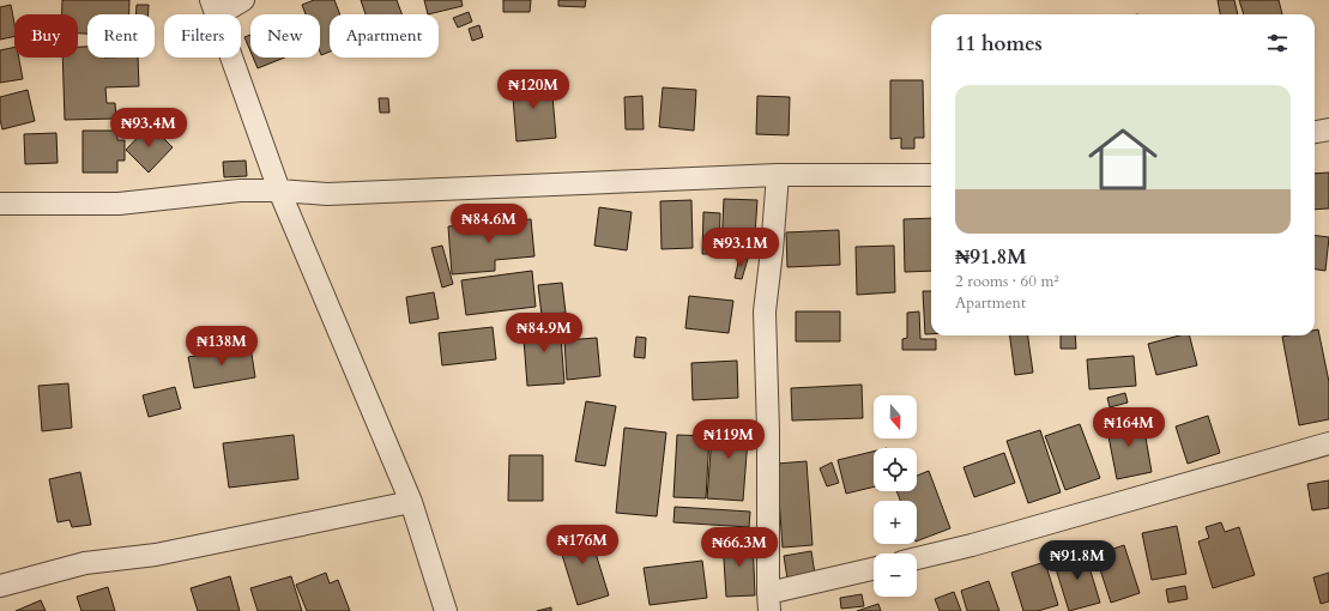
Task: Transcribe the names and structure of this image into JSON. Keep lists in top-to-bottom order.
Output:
{
  "north": "bottom",
  "page": {
    "chip": [
      "Buy",
      "Rent",
      "Filters",
      "New",
      "Apartment"
    ],
    "heading": "11 homes",
    "price": [
      "₦120M",
      "₦93.4M",
      "₦84.6M",
      "₦93.1M",
      "₦84.9M",
      "₦138M",
      "₦164M",
      "₦119M",
      "₦176M",
      "₦66.3M",
      "₦91.8M"
    ],
    "list": [
      {
        "name": "₦91.8M",
        "note": "2 rooms · 60 m² · Apartment"
      }
    ],
    "map_buttons": ["+", "−"]
  }
}
